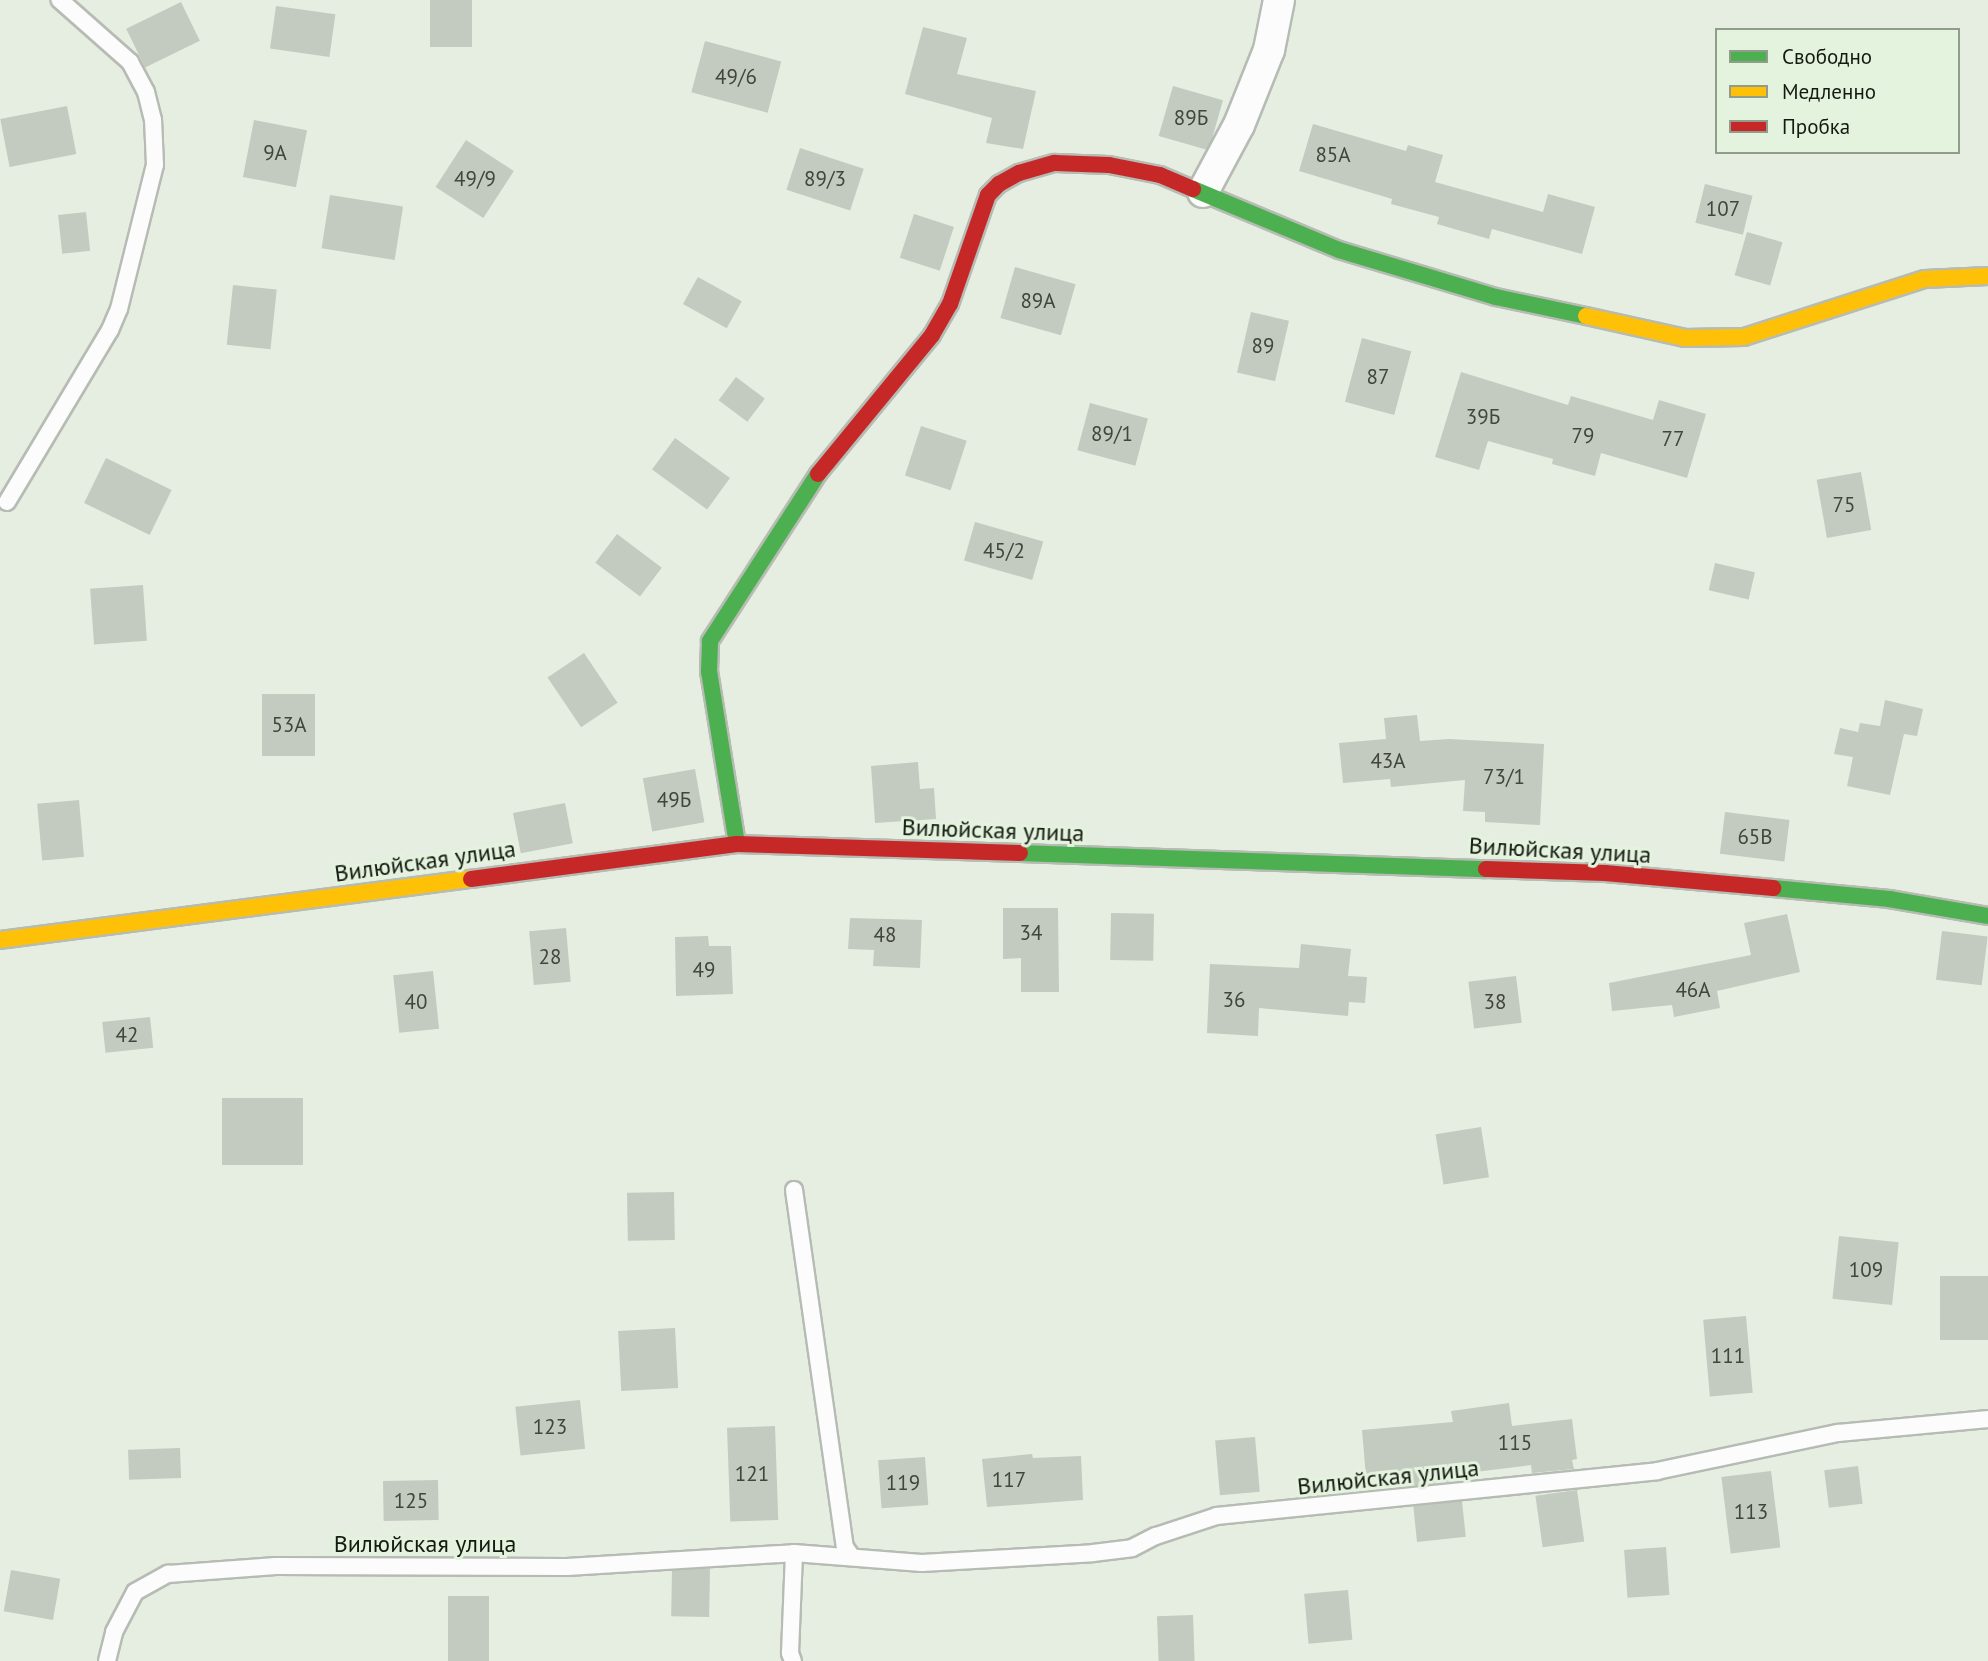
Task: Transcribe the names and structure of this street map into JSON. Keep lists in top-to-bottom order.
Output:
{
  "streets": {
    "street": ["Вилюйская улица"]
  },
  "house_numbers": [
    "49/6",
    "89Б",
    "9А",
    "85А",
    "49/9",
    "89/3",
    "107",
    "89А",
    "89",
    "87",
    "39Б",
    "89/1",
    "79",
    "77",
    "75",
    "45/2",
    "53А",
    "43А",
    "73/1",
    "49Б",
    "65В",
    "34",
    "48",
    "28",
    "49",
    "46А",
    "36",
    "40",
    "38",
    "42",
    "109",
    "111",
    "123",
    "115",
    "121",
    "117",
    "119",
    "125",
    "113"
  ],
  "legend": ["Свободно", "Медленно", "Пробка"]
}
